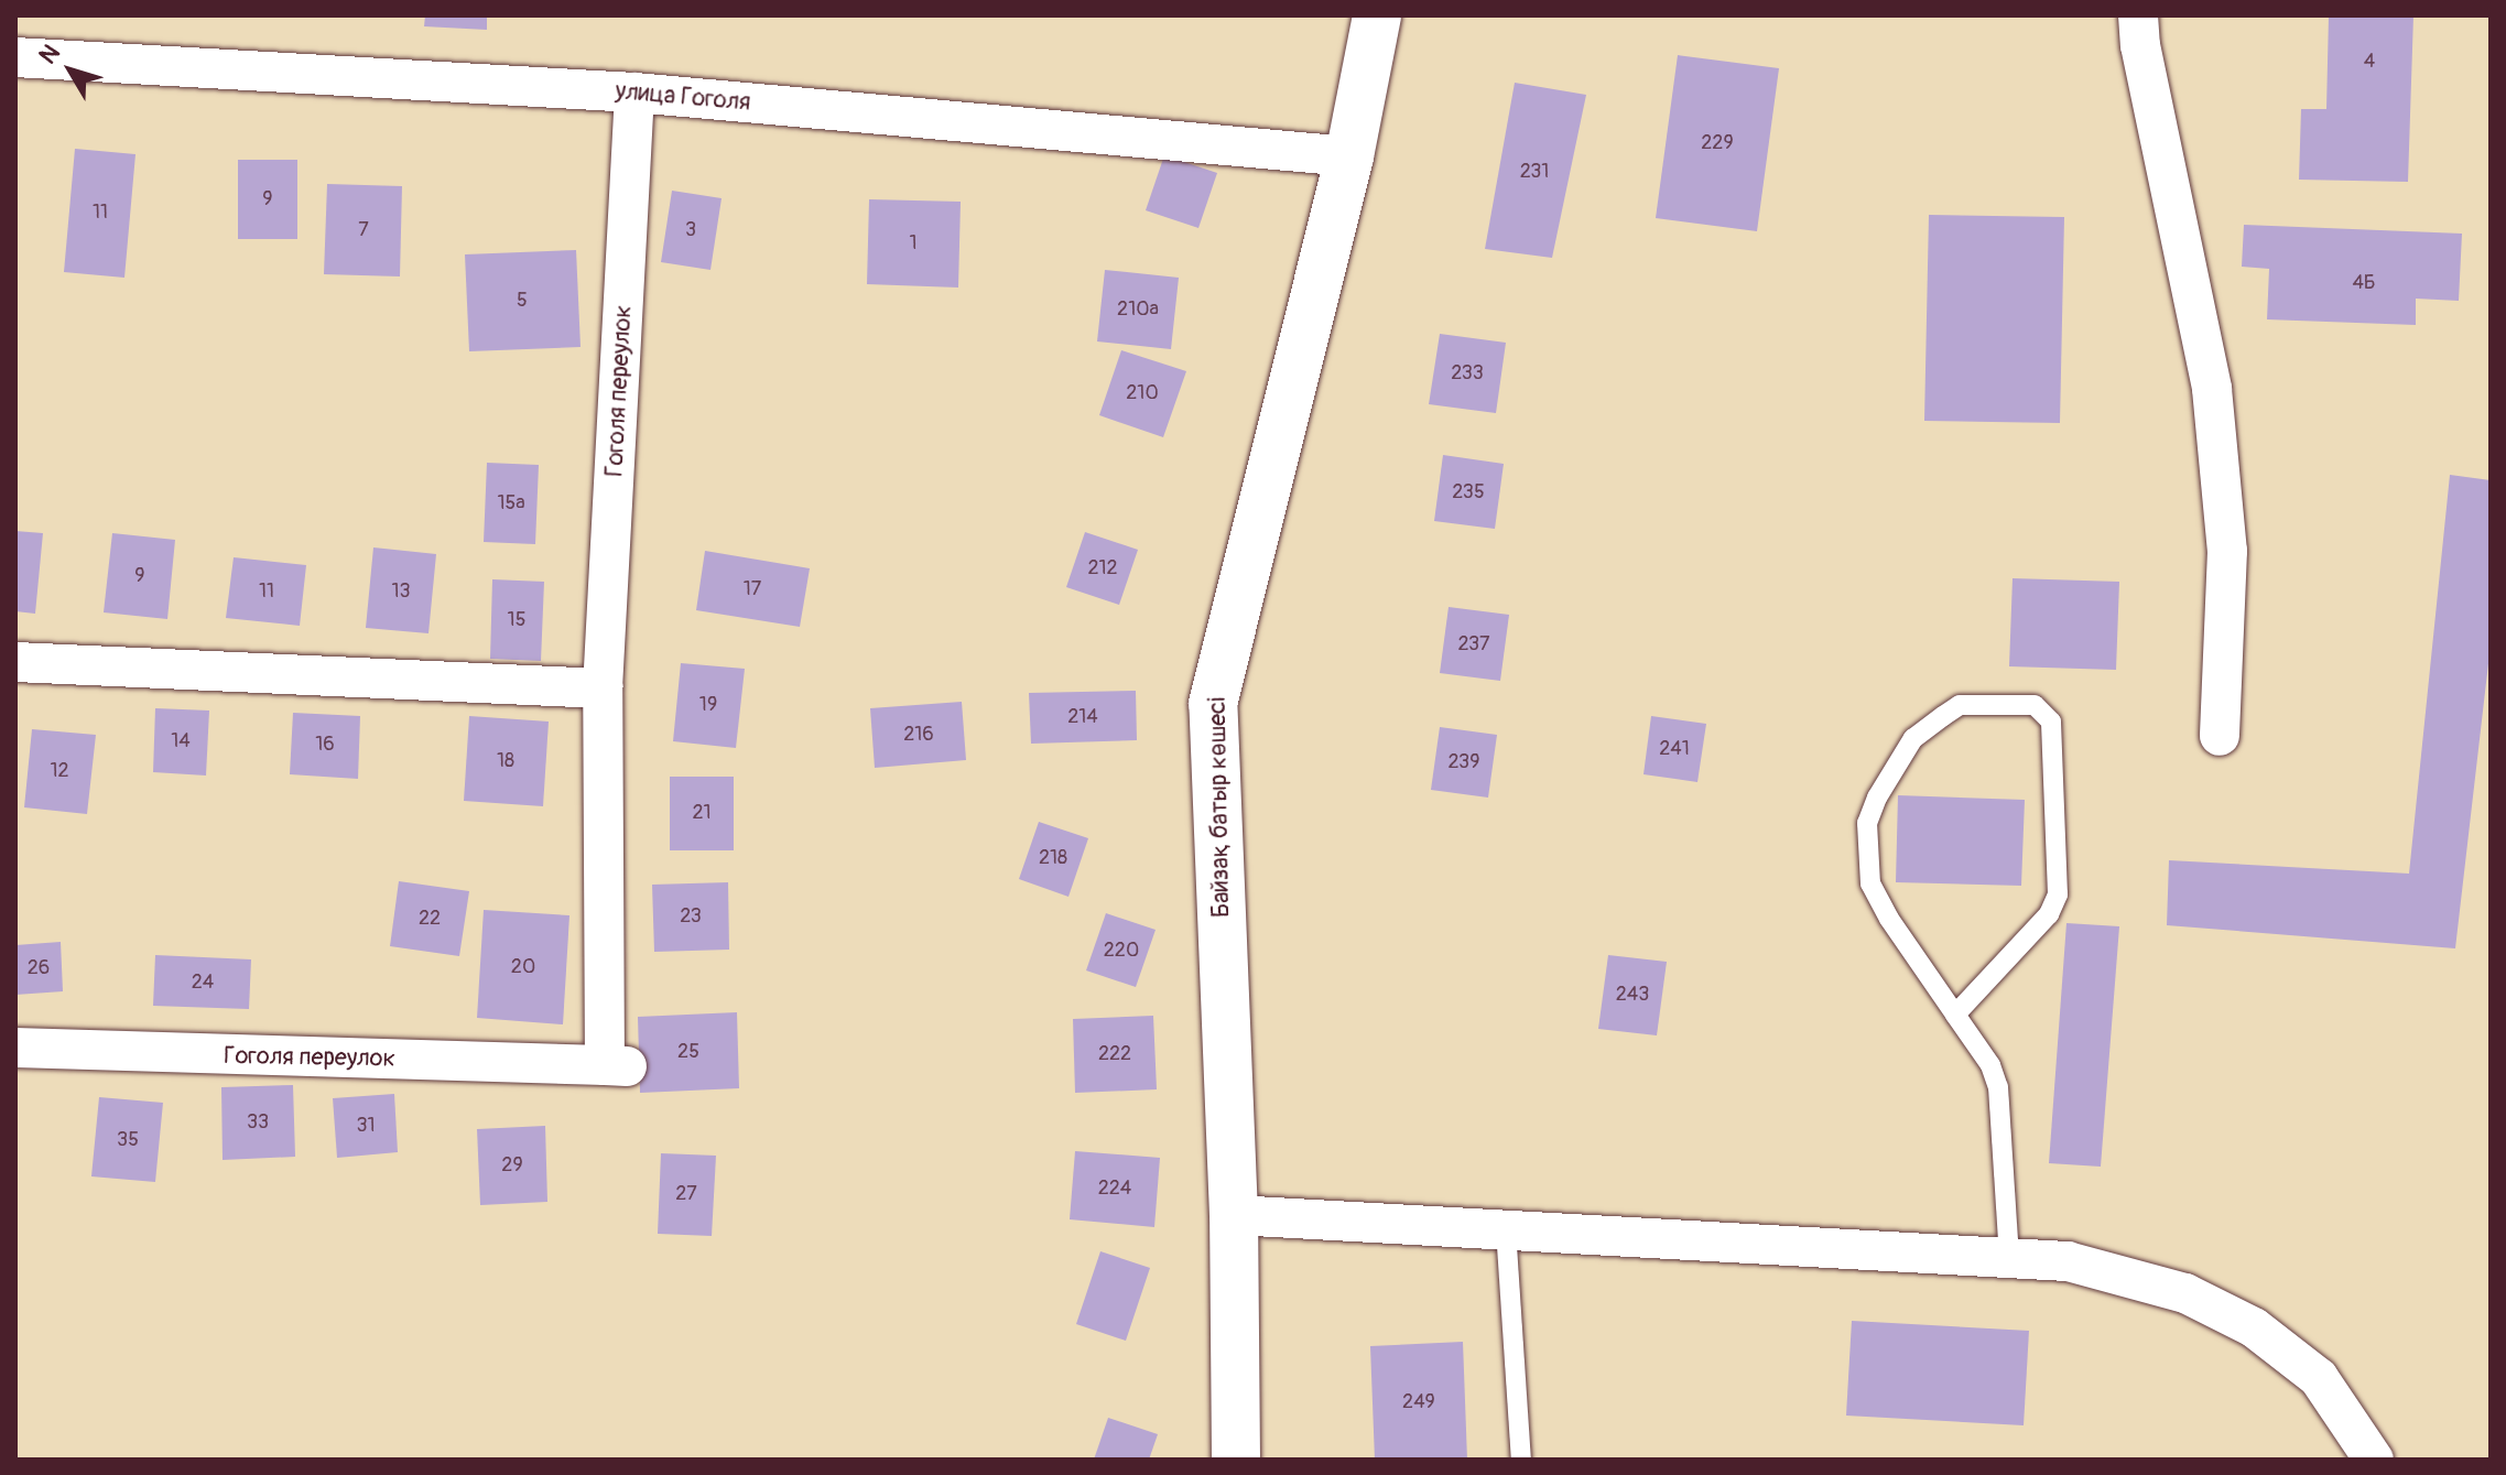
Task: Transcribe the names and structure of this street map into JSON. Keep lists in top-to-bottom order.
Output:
{
  "streets": {
    "main road": ["Байзақ батыр көшесі"],
    "street": ["улица Гоголя", "Гоголя переулок"]
  },
  "crossings": [
    ["улица Гоголя", "Гоголя переулок"],
    ["улица Гоголя", "Байзақ батыр көшесі"]
  ],
  "house_numbers": [
    "4",
    "229",
    "231",
    "9",
    "11",
    "7",
    "3",
    "1",
    "4Б",
    "5",
    "210а",
    "233",
    "210",
    "235",
    "15а",
    "212",
    "9",
    "17",
    "11",
    "13",
    "15",
    "237",
    "19",
    "214",
    "216",
    "14",
    "16",
    "241",
    "18",
    "239",
    "12",
    "21",
    "218",
    "23",
    "22",
    "220",
    "20",
    "26",
    "24",
    "243",
    "25",
    "222",
    "33",
    "31",
    "35",
    "29",
    "224",
    "27",
    "249"
  ],
  "north": "top left"
}
